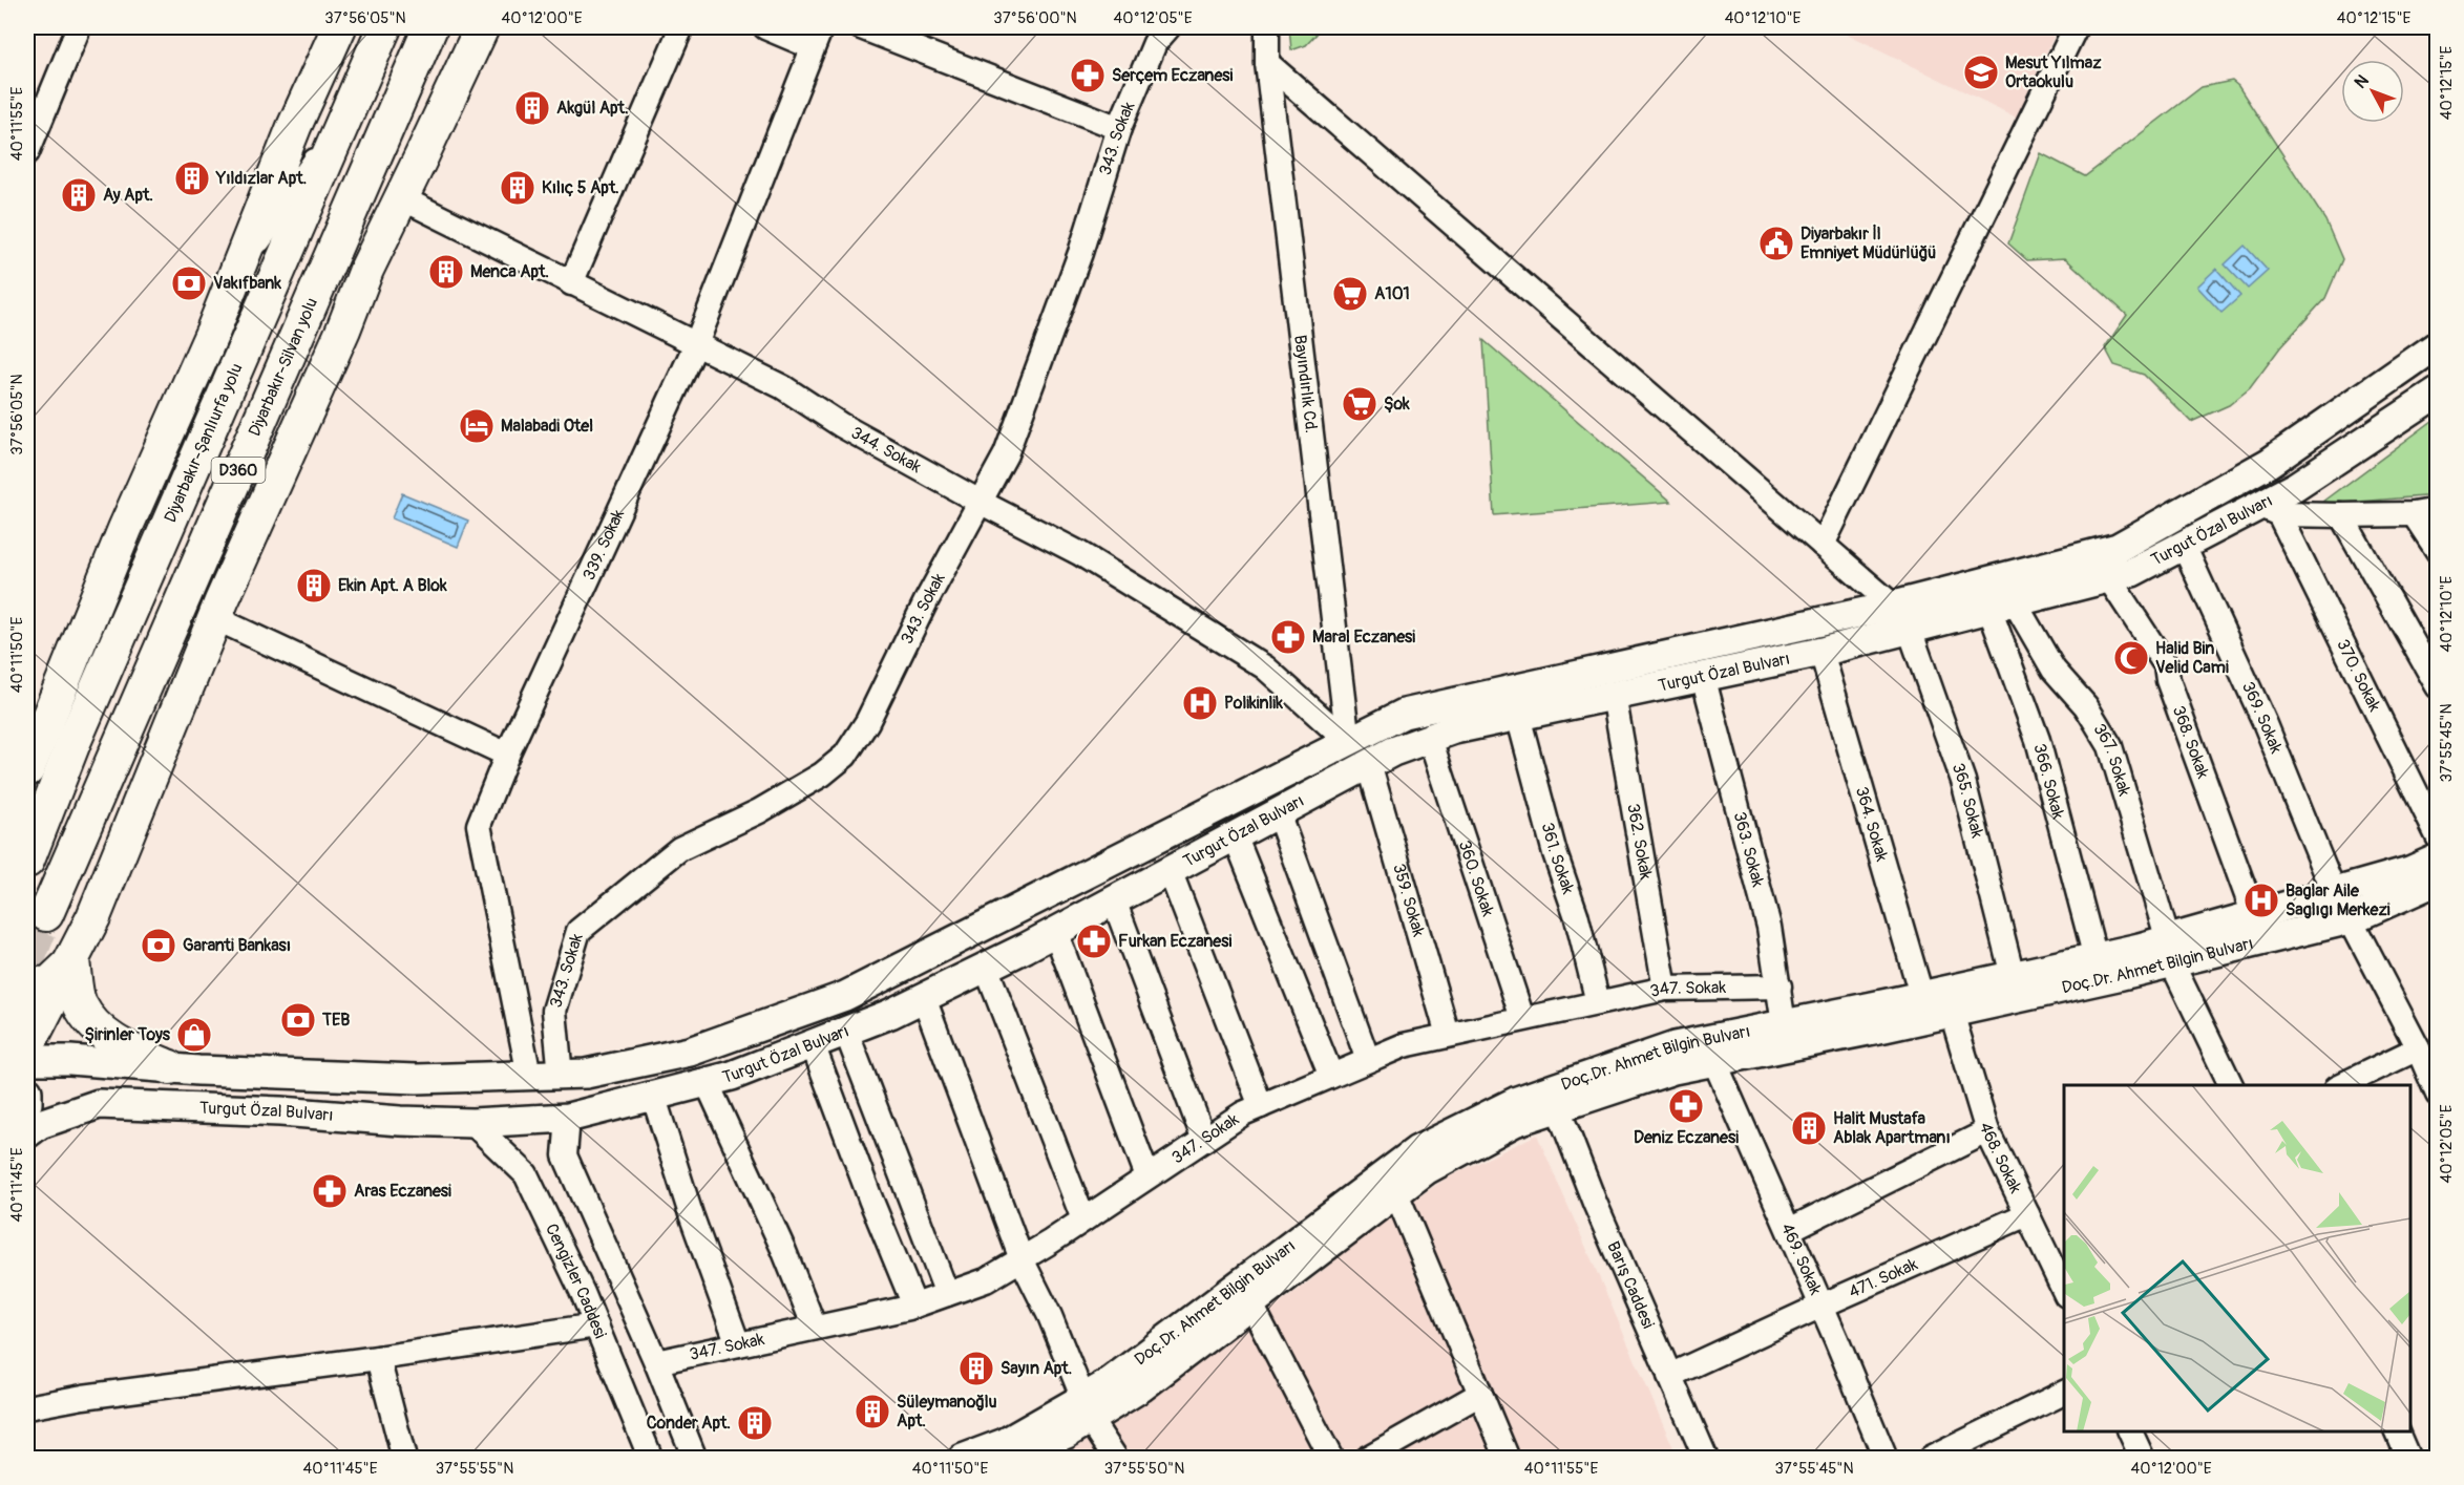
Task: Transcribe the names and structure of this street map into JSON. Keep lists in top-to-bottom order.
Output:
{
  "streets": {
    "highway": ["Diyarbakır-Silvan yolu", "Diyarbakır-Şanlıurfa yolu", "D360"],
    "main road": ["Turgut Özal Bulvarı", "Doç.Dr. Ahmet Bilgin Bulvarı"],
    "street": [
      "343. Sokak",
      "Bayındırlık Cd.",
      "344. Sokak",
      "339. Sokak",
      "370. Sokak",
      "369. Sokak",
      "368. Sokak",
      "367. Sokak",
      "366. Sokak",
      "365. Sokak",
      "364. Sokak",
      "362. Sokak",
      "363. Sokak",
      "361. Sokak",
      "360. Sokak",
      "359. Sokak",
      "347. Sokak",
      "468. Sokak",
      "469. Sokak",
      "471. Sokak",
      "Cengizler Caddesi",
      "Barış Caddesi"
    ]
  },
  "crossings": [
    ["343. Sokak", "344. Sokak"],
    ["343. Sokak", "Turgut Özal Bulvarı"],
    ["Bayındırlık Cd.", "344. Sokak"],
    ["Bayındırlık Cd.", "Turgut Özal Bulvarı"],
    ["344. Sokak", "Turgut Özal Bulvarı"],
    ["344. Sokak", "339. Sokak"],
    ["Turgut Özal Bulvarı", "339. Sokak"],
    ["Turgut Özal Bulvarı", "370. Sokak"],
    ["Turgut Özal Bulvarı", "369. Sokak"],
    ["Turgut Özal Bulvarı", "368. Sokak"],
    ["Turgut Özal Bulvarı", "367. Sokak"],
    ["Turgut Özal Bulvarı", "366. Sokak"],
    ["Turgut Özal Bulvarı", "365. Sokak"],
    ["Turgut Özal Bulvarı", "364. Sokak"],
    ["Turgut Özal Bulvarı", "362. Sokak"],
    ["Turgut Özal Bulvarı", "363. Sokak"],
    ["Turgut Özal Bulvarı", "361. Sokak"],
    ["Turgut Özal Bulvarı", "360. Sokak"],
    ["Turgut Özal Bulvarı", "359. Sokak"],
    ["Turgut Özal Bulvarı", "Cengizler Caddesi"],
    ["369. Sokak", "Doç.Dr. Ahmet Bilgin Bulvarı"],
    ["368. Sokak", "Doç.Dr. Ahmet Bilgin Bulvarı"],
    ["367. Sokak", "366. Sokak"],
    ["367. Sokak", "Doç.Dr. Ahmet Bilgin Bulvarı"],
    ["366. Sokak", "Doç.Dr. Ahmet Bilgin Bulvarı"],
    ["365. Sokak", "Doç.Dr. Ahmet Bilgin Bulvarı"],
    ["364. Sokak", "Doç.Dr. Ahmet Bilgin Bulvarı"],
    ["362. Sokak", "347. Sokak"],
    ["363. Sokak", "Doç.Dr. Ahmet Bilgin Bulvarı"],
    ["363. Sokak", "347. Sokak"],
    ["361. Sokak", "347. Sokak"],
    ["360. Sokak", "347. Sokak"],
    ["359. Sokak", "347. Sokak"],
    ["Doç.Dr. Ahmet Bilgin Bulvarı", "468. Sokak"],
    ["Doç.Dr. Ahmet Bilgin Bulvarı", "469. Sokak"],
    ["Doç.Dr. Ahmet Bilgin Bulvarı", "Barış Caddesi"],
    ["468. Sokak", "471. Sokak"],
    ["469. Sokak", "471. Sokak"],
    ["471. Sokak", "Barış Caddesi"]
  ],
  "places": {
    "school or university": ["Mesut Yılmaz Ortaokulu"],
    "pharmacy": [
      "Serçem Eczanesi",
      "Maral Eczanesi",
      "Furkan Eczanesi",
      "Deniz Eczanesi",
      "Aras Eczanesi"
    ],
    "building": [
      "Akgül Apt.",
      "Yıldızlar Apt.",
      "Kılıç 5 Apt.",
      "Ay Apt.",
      "Menca Apt.",
      "Ekin Apt. A Blok",
      "Halit Mustafa Ablak Apartmanı",
      "Sayın Apt.",
      "Süleymanoğlu Apt.",
      "Conder Apt."
    ],
    "public building": ["Diyarbakır İl Emniyet Müdürlüğü"],
    "bank": ["Vakıfbank", "Garanti Bankası", "TEB"],
    "supermarket": ["A101", "Şok"],
    "hotel": ["Malabadi Otel"],
    "mosque": ["Halid Bin Velid Cami"],
    "hospital": ["Polikinlik", "Baglar Aile Saglıgı Merkezi"],
    "shop": ["Şirinler Toys"]
  },
  "north": "top left",
  "coordinates": [
    "37°56'05\"N",
    "40°12'00\"E",
    "37°56'00\"N",
    "40°12'05\"E",
    "40°12'10\"E",
    "40°12'15\"E",
    "40°11'55\"E",
    "40°11'50\"E",
    "37°55'45\"N",
    "40°11'45\"E",
    "37°55'55\"N",
    "37°55'50\"N"
  ]
}
